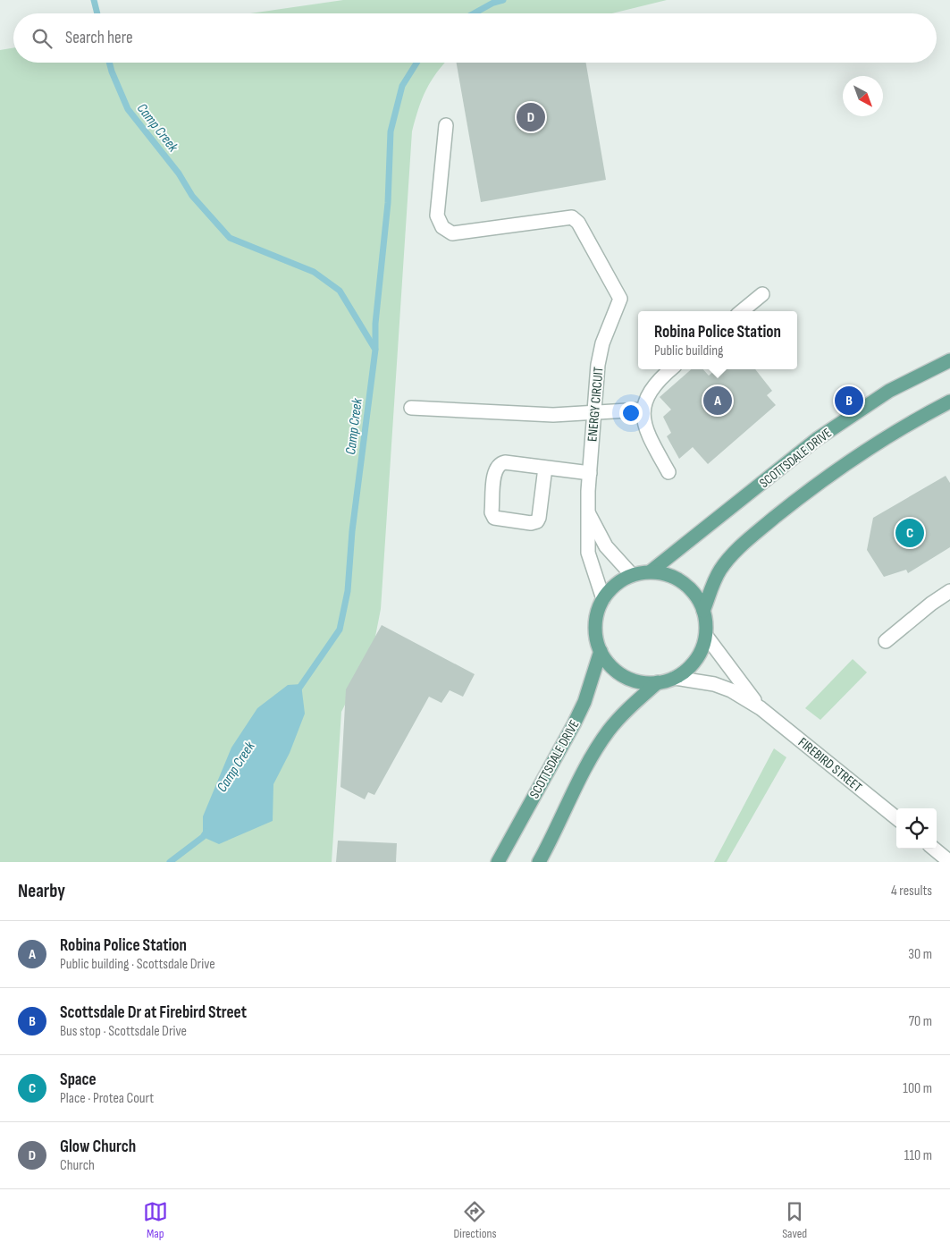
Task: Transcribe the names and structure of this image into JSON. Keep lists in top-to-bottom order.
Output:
{
  "streets": {
    "main road": ["SCOTTSDALE DRIVE"],
    "street": ["ENERGY CIRCUIT", "FIREBIRD STREET"]
  },
  "crossings": [
    ["ENERGY CIRCUIT", "SCOTTSDALE DRIVE"],
    ["ENERGY CIRCUIT", "FIREBIRD STREET"],
    ["SCOTTSDALE DRIVE", "FIREBIRD STREET"]
  ],
  "water": ["Camp Creek"],
  "north": "bottom right",
  "page": {
    "search": "Search here",
    "pins": [
      "D",
      "A",
      "B",
      "C"
    ],
    "popup": ["Robina Police Station", "Public building"],
    "heading": ["Nearby", "4 results"],
    "list": [
      {
        "mark": "A",
        "name": "Robina Police Station",
        "note": "Public building · Scottsdale Drive",
        "value": "30 m"
      },
      {
        "mark": "B",
        "name": "Scottsdale Dr at Firebird Street",
        "note": "Bus stop · Scottsdale Drive",
        "value": "70 m"
      },
      {
        "mark": "C",
        "name": "Space",
        "note": "Place · Protea Court",
        "value": "100 m"
      },
      {
        "mark": "D",
        "name": "Glow Church",
        "note": "Church",
        "value": "110 m"
      }
    ],
    "nav": ["Map", "Directions", "Saved"]
  }
}
